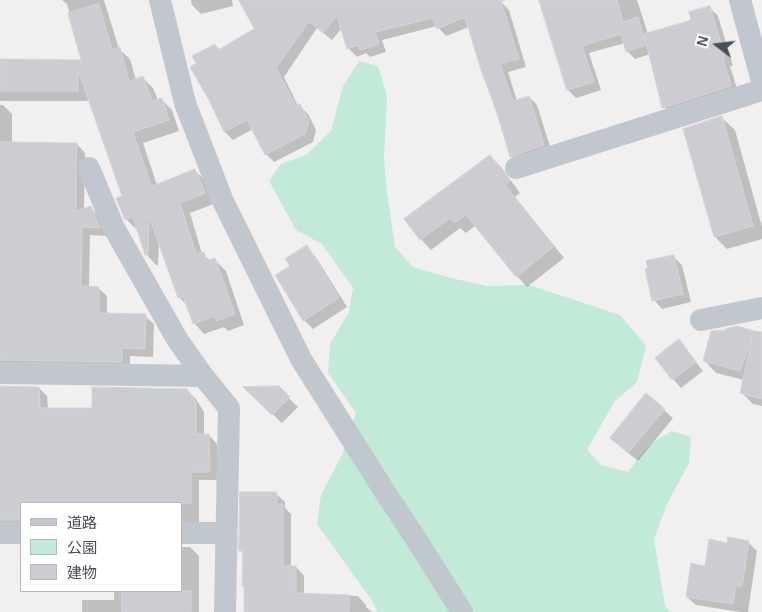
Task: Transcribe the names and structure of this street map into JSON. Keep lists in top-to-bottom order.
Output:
{
  "legend": ["道路", "公園", "建物"],
  "north": "left"
}
